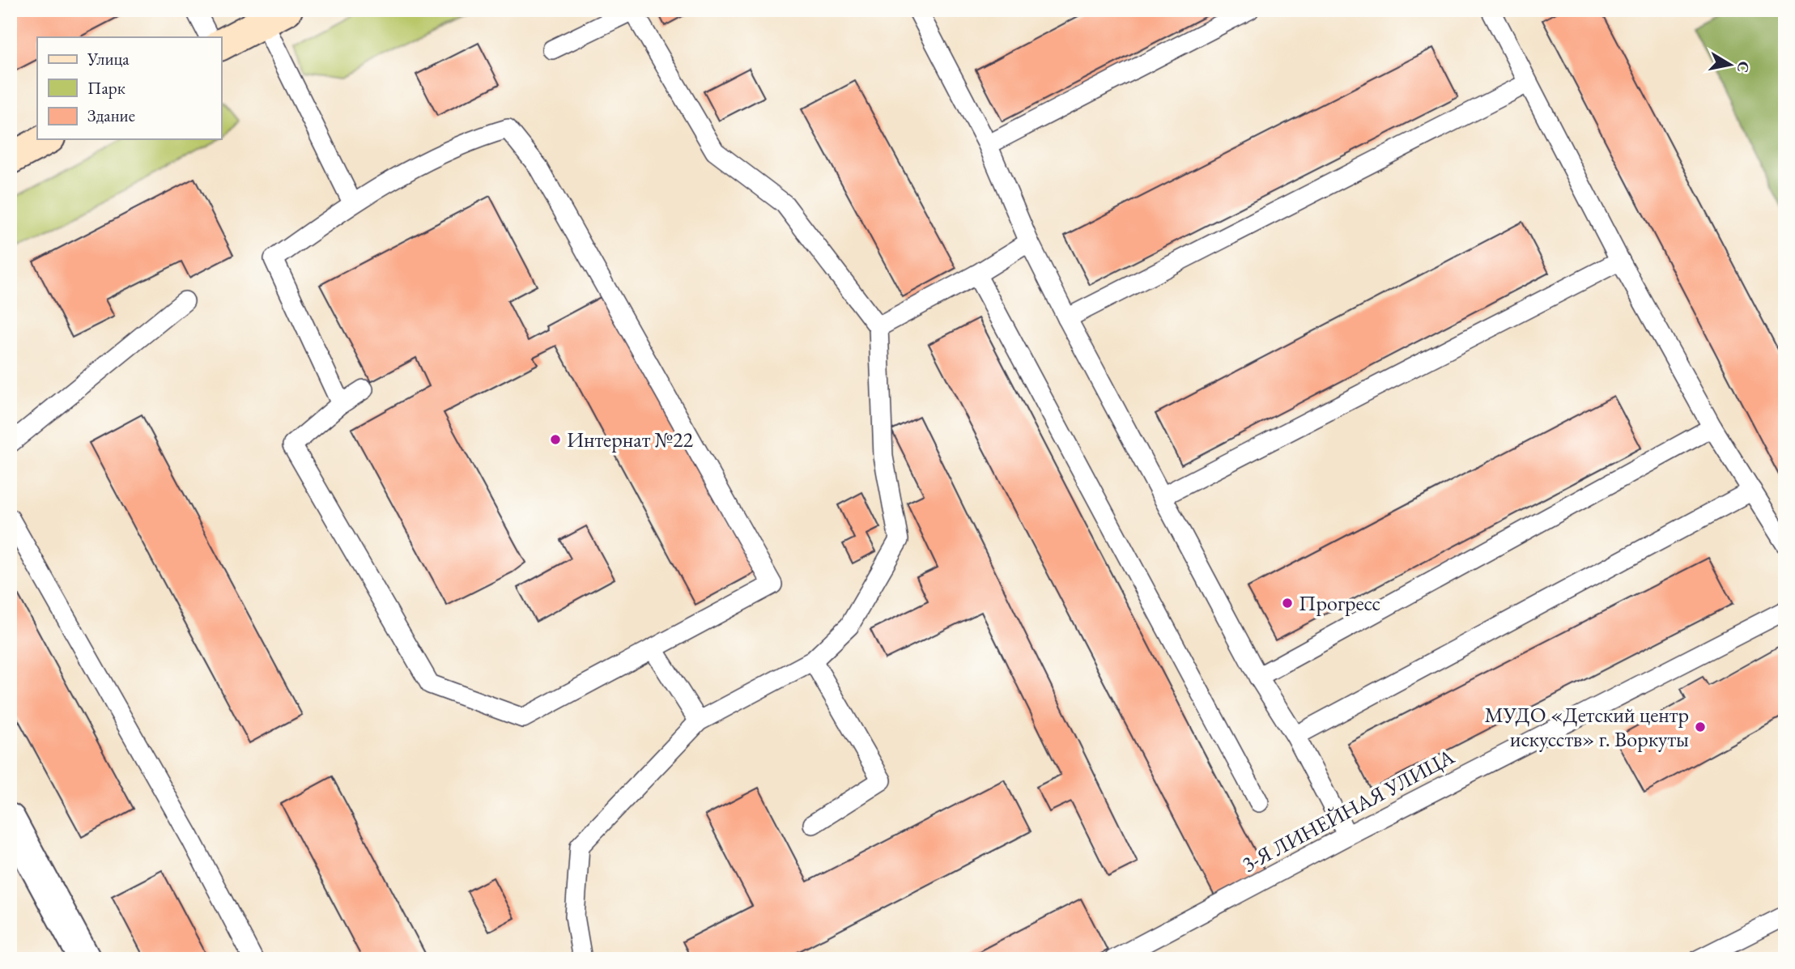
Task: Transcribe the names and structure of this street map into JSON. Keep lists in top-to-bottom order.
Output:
{
  "streets": {
    "lane": ["3-Я ЛИНЕЙНАЯ УЛИЦА"]
  },
  "places": ["Интернат №22", "Прогресс", "МУДО «Детский центр искусств» г. Воркуты"],
  "legend": ["Улица", "Парк", "Здание"],
  "north": "right"
}
